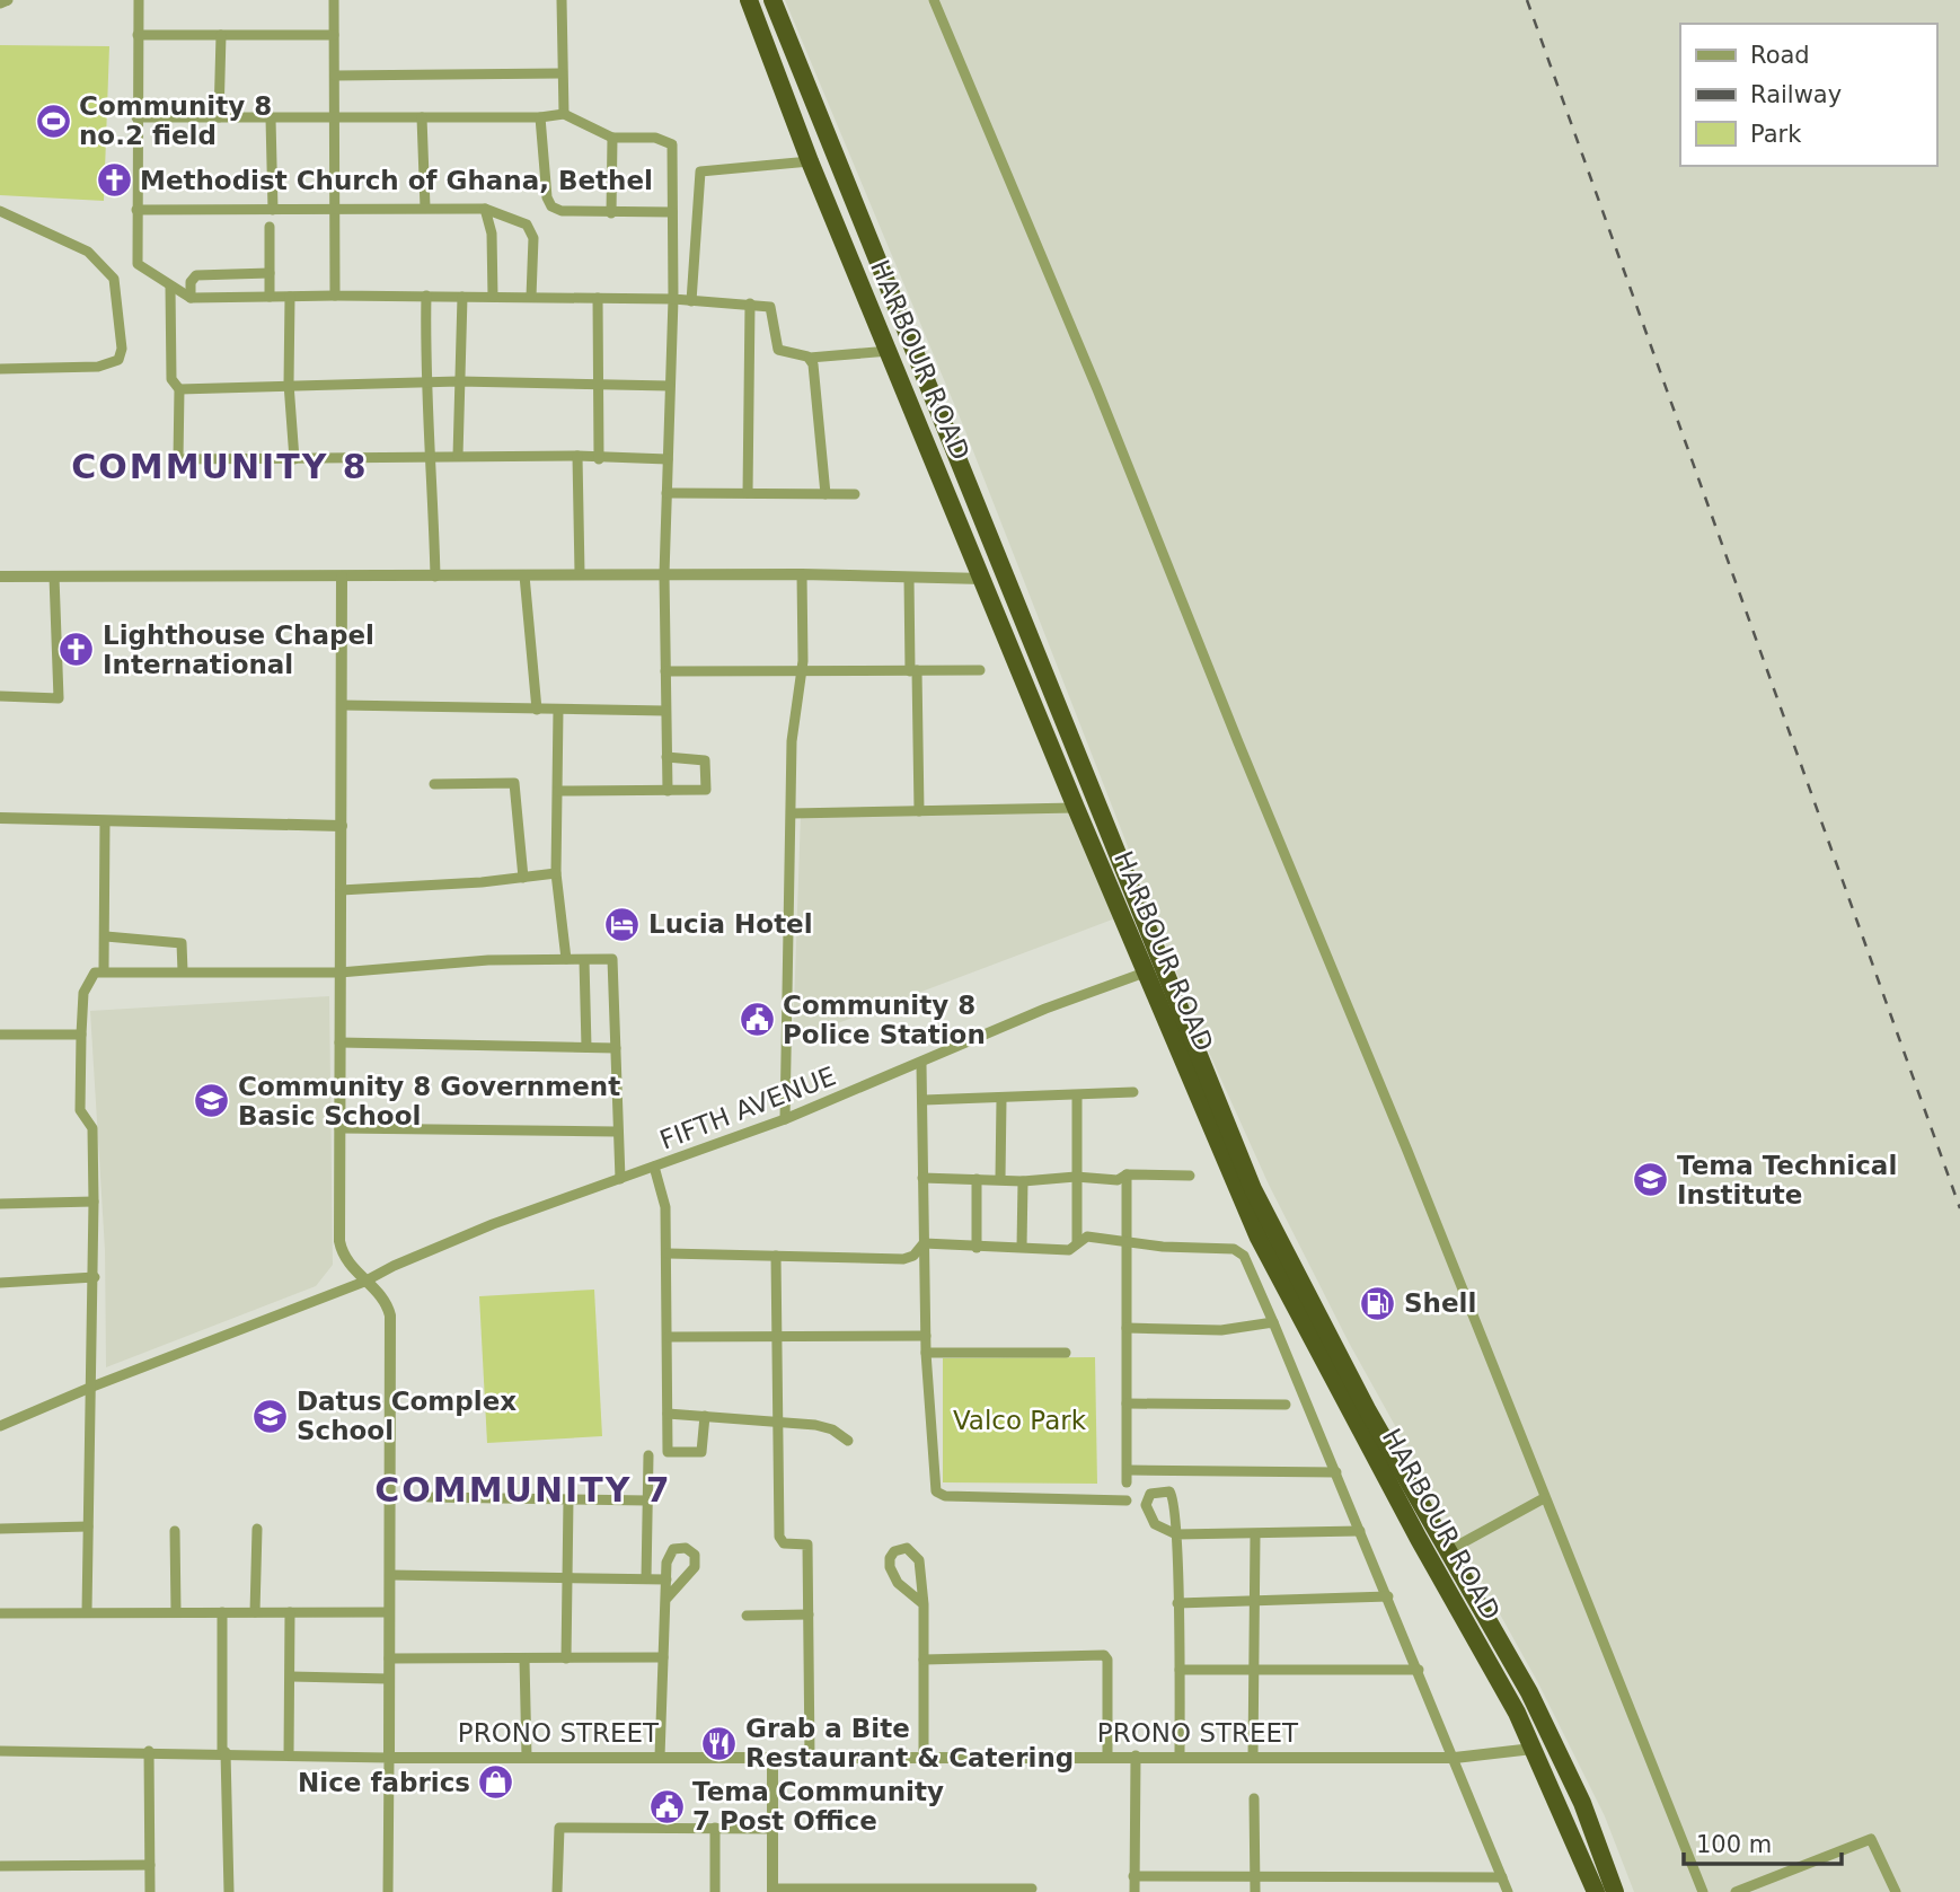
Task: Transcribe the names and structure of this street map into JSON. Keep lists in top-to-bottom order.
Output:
{
  "streets": {
    "highway": ["HARBOUR ROAD"],
    "street": ["FIFTH AVENUE", "PRONO STREET"]
  },
  "crossings": [
    ["HARBOUR ROAD", "FIFTH AVENUE"],
    ["HARBOUR ROAD", "PRONO STREET"]
  ],
  "districts": ["COMMUNITY 8", "COMMUNITY 7"],
  "parks": ["Valco Park"],
  "places": {
    "sports": ["Community 8 no.2 field"],
    "church": ["Methodist Church of Ghana, Bethel", "Lighthouse Chapel International"],
    "hotel": ["Lucia Hotel"],
    "public building": ["Community 8 Police Station", "Tema Community 7 Post Office"],
    "school or university": ["Community 8 Government Basic School", "Tema Technical Institute", "Datus Complex School"],
    "fuel station": ["Shell"],
    "restaurant": ["Grab a Bite Restaurant & Catering"],
    "shop": ["Nice fabrics"]
  },
  "legend": ["Road", "Railway", "Park"],
  "scale_bar": "100 m"
}
